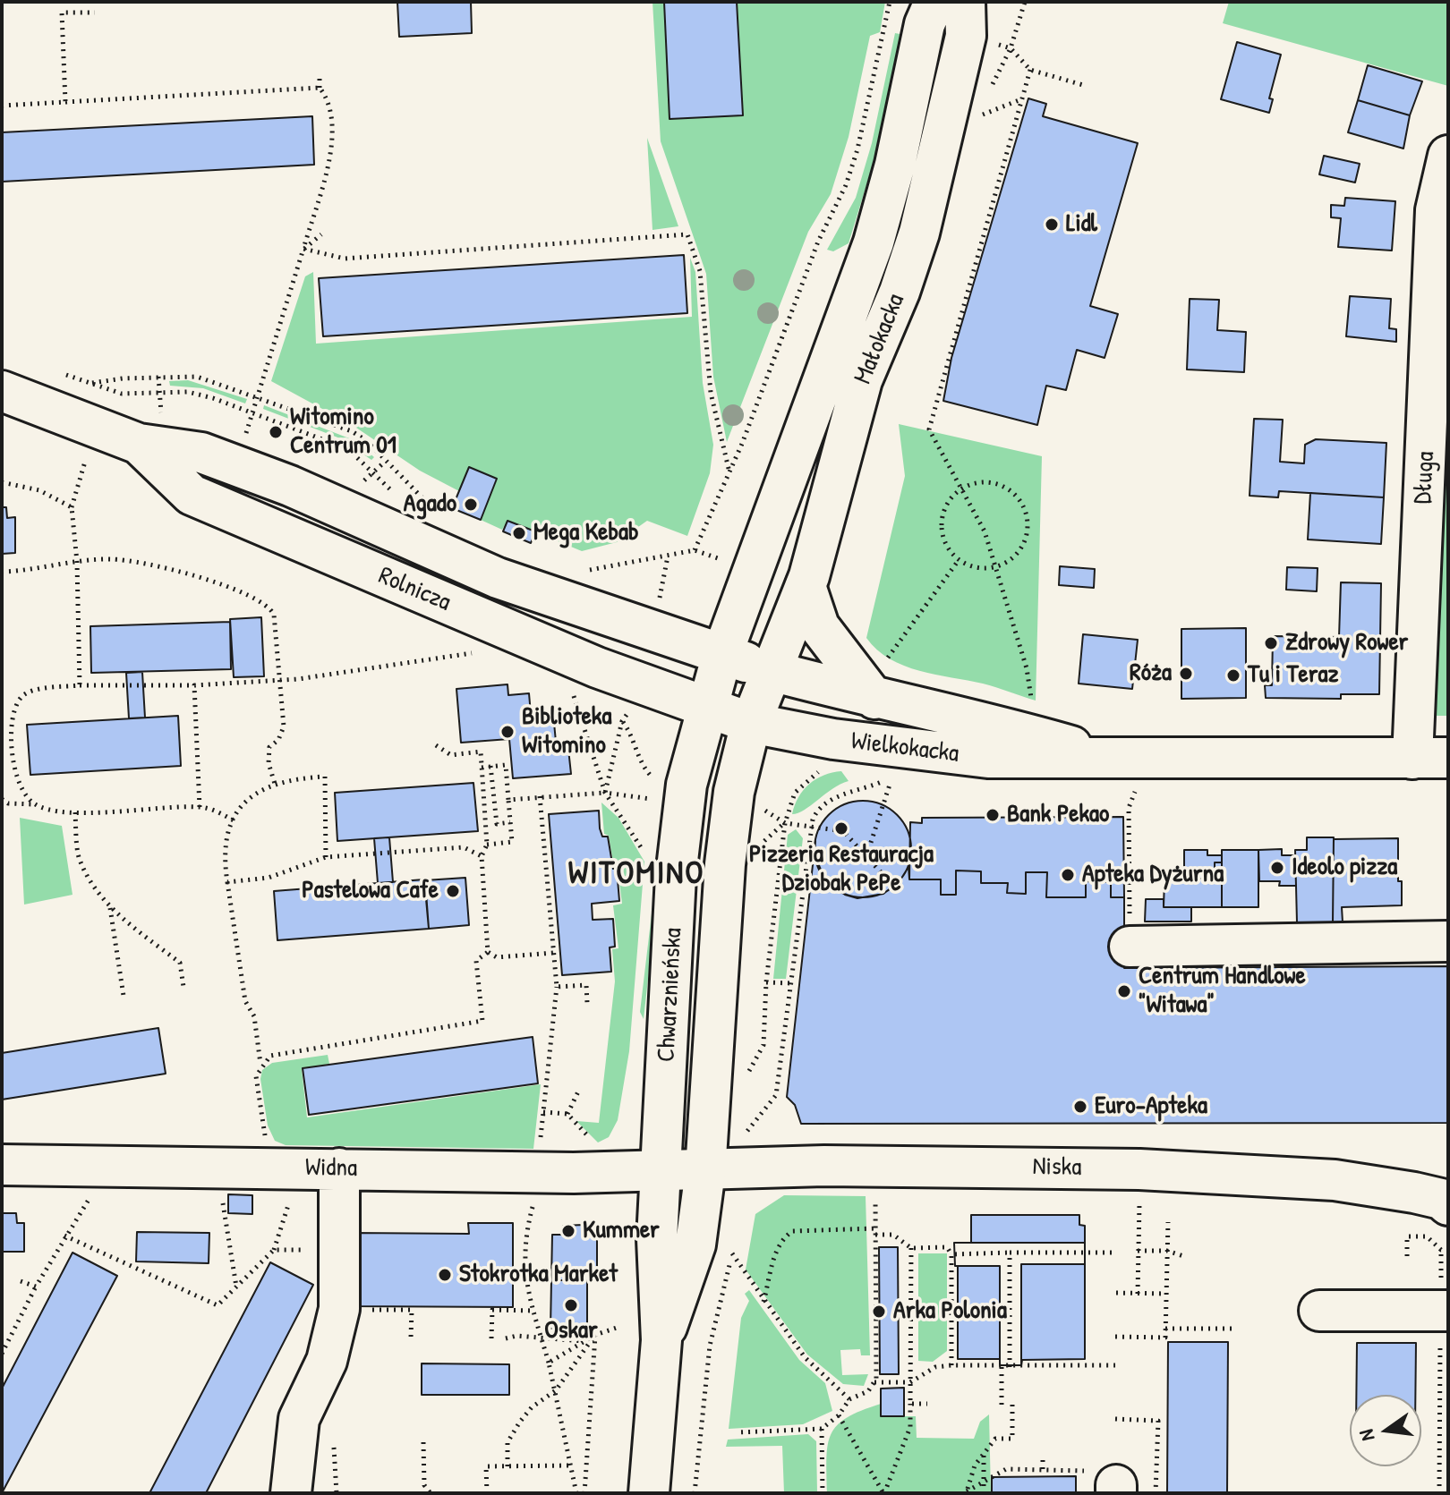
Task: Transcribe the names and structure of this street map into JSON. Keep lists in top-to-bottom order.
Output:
{
  "streets": {
    "main road": [
      "Małokacka",
      "Długa",
      "Rolnicza",
      "Wielkokacka",
      "Chwarznieńska",
      "Niska",
      "Widna"
    ]
  },
  "crossings": [
    ["Małokacka", "Rolnicza"],
    ["Małokacka", "Wielkokacka"],
    ["Małokacka", "Chwarznieńska"],
    ["Długa", "Wielkokacka"],
    ["Rolnicza", "Wielkokacka"],
    ["Rolnicza", "Chwarznieńska"],
    ["Wielkokacka", "Chwarznieńska"],
    ["Chwarznieńska", "Niska"],
    ["Chwarznieńska", "Widna"],
    ["Niska", "Widna"]
  ],
  "districts": ["WITOMINO"],
  "places": [
    "Lidl",
    "Witomino Centrum 01",
    "Agado",
    "Mega Kebab",
    "Zdrowy Rower",
    "Róża",
    "Tu i Teraz",
    "Biblioteka Witomino",
    "Bank Pekao",
    "Pizzeria Restauracja Dziobak PePe",
    "Ideolo pizza",
    "Apteka Dyżurna",
    "Pastelowa Cafe",
    "Centrum Handlowe \"Witawa\"",
    "Euro-Apteka",
    "Kummer",
    "Stokrotka Market",
    "Oskar",
    "Arka Polonia"
  ],
  "north": "left"
}
